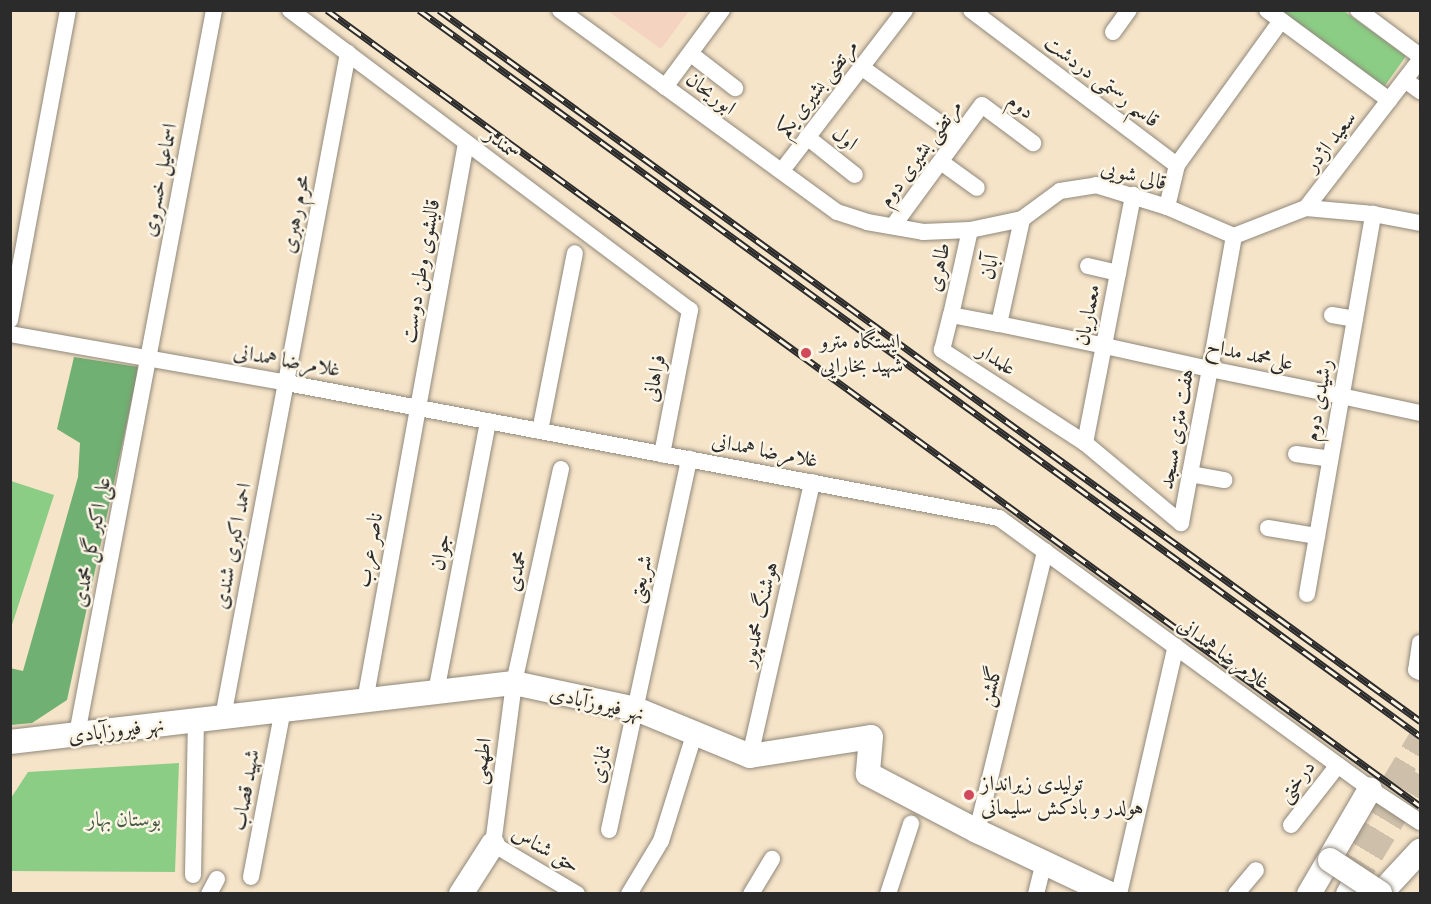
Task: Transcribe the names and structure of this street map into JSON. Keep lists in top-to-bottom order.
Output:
{
  "streets": {
    "street": [
      "قاسم رستمی دردشت",
      "مرتضی بشیری یکم",
      "ابوریحان",
      "دوم",
      "اول",
      "سعید اژدر",
      "سمندر",
      "مرتضی بشیری دوم",
      "قالی شویی",
      "اسماعیل خسروی",
      "محرم رهبری",
      "طاهری",
      "آبان",
      "قالیشوی وطن دوست",
      "معماریان",
      "علی‌محمد مداح",
      "علمدار",
      "غلامرضا همدانی",
      "فراهانی",
      "رشیدی دوم",
      "هفت متری مسجد",
      "علی اکبر گل محمدی",
      "احمد اکبری شندی",
      "ناصر عرب",
      "جوان",
      "محمدی",
      "شریعتی",
      "هوشنگ محمدپور",
      "گلشن",
      "نهر فیروزآبادی",
      "اطهمی",
      "نمازی",
      "درختی",
      "شهید قصاب",
      "حق شناس"
    ]
  },
  "crossings": [
    ["مرتضی بشیری یکم", "اول"],
    ["ابوریحان", "قالی شویی"],
    ["دوم", "مرتضی بشیری دوم"],
    ["سمندر", "محرم رهبری"],
    ["سمندر", "قالیشوی وطن دوست"],
    ["سمندر", "فراهانی"],
    ["مرتضی بشیری دوم", "قالی شویی"],
    ["قالی شویی", "طاهری"],
    ["قالی شویی", "آبان"],
    ["قالی شویی", "معماریان"],
    ["قالی شویی", "هفت متری مسجد"],
    ["اسماعیل خسروی", "غلامرضا همدانی"],
    ["اسماعیل خسروی", "علی اکبر گل محمدی"],
    ["محرم رهبری", "غلامرضا همدانی"],
    ["محرم رهبری", "احمد اکبری شندی"],
    ["طاهری", "علمدار"],
    ["آبان", "علمدار"],
    ["قالیشوی وطن دوست", "غلامرضا همدانی"],
    ["قالیشوی وطن دوست", "ناصر عرب"],
    ["معماریان", "علی‌محمد مداح"],
    ["معماریان", "علمدار"],
    ["علی‌محمد مداح", "علمدار"],
    ["علی‌محمد مداح", "رشیدی دوم"],
    ["علی‌محمد مداح", "هفت متری مسجد"],
    ["علمدار", "هفت متری مسجد"],
    ["غلامرضا همدانی", "فراهانی"],
    ["غلامرضا همدانی", "علی اکبر گل محمدی"],
    ["غلامرضا همدانی", "احمد اکبری شندی"],
    ["غلامرضا همدانی", "ناصر عرب"],
    ["غلامرضا همدانی", "جوان"],
    ["غلامرضا همدانی", "شریعتی"],
    ["غلامرضا همدانی", "هوشنگ محمدپور"],
    ["غلامرضا همدانی", "گلشن"],
    ["غلامرضا همدانی", "درختی"],
    ["علی اکبر گل محمدی", "نهر فیروزآبادی"],
    ["احمد اکبری شندی", "نهر فیروزآبادی"],
    ["ناصر عرب", "نهر فیروزآبادی"],
    ["جوان", "نهر فیروزآبادی"],
    ["محمدی", "نهر فیروزآبادی"],
    ["محمدی", "اطهمی"],
    ["شریعتی", "نهر فیروزآبادی"],
    ["شریعتی", "نمازی"],
    ["هوشنگ محمدپور", "نهر فیروزآبادی"],
    ["نهر فیروزآبادی", "اطهمی"],
    ["نهر فیروزآبادی", "نمازی"],
    ["نهر فیروزآبادی", "شهید قصاب"],
    ["اطهمی", "حق شناس"]
  ],
  "parks": ["بوستان بهار"],
  "places": ["ایستگاه مترو شهید بخارایی", "تولیدی زیرانداز هولدر و بادکش سلیمانی"]
}
